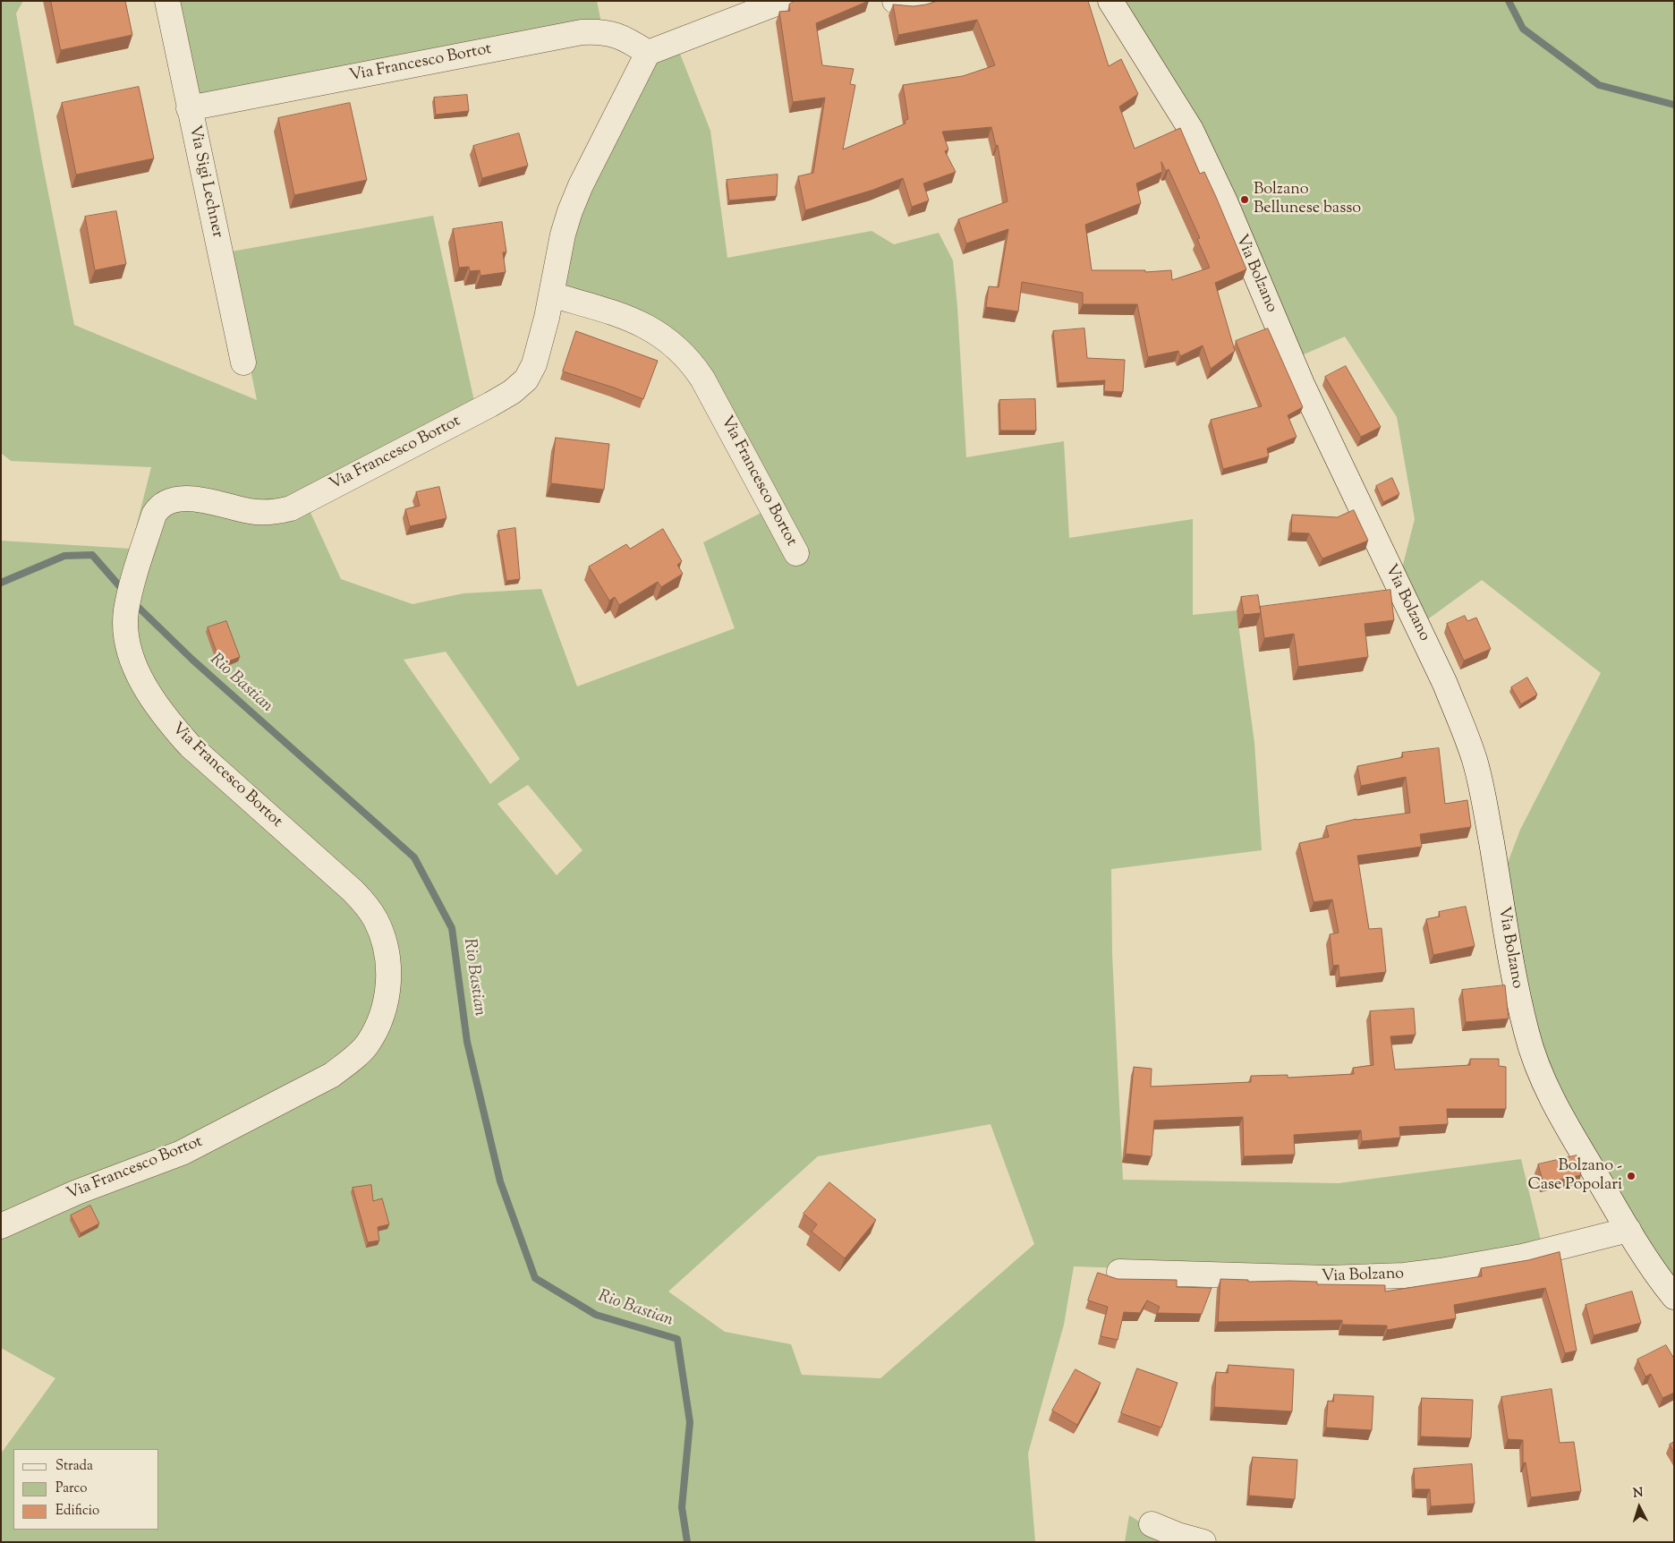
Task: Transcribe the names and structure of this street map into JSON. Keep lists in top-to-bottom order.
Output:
{
  "streets": {
    "street": ["Via Francesco Bortot", "Via Sigi Lechner", "Via Bolzano"]
  },
  "crossings": [
    ["Via Francesco Bortot", "Via Sigi Lechner"]
  ],
  "water": ["Rio Bastian"],
  "places": ["Bolzano Bellunese basso", "Bolzano - Case Popolari"],
  "legend": ["Strada", "Parco", "Edificio"],
  "north": "top"
}
